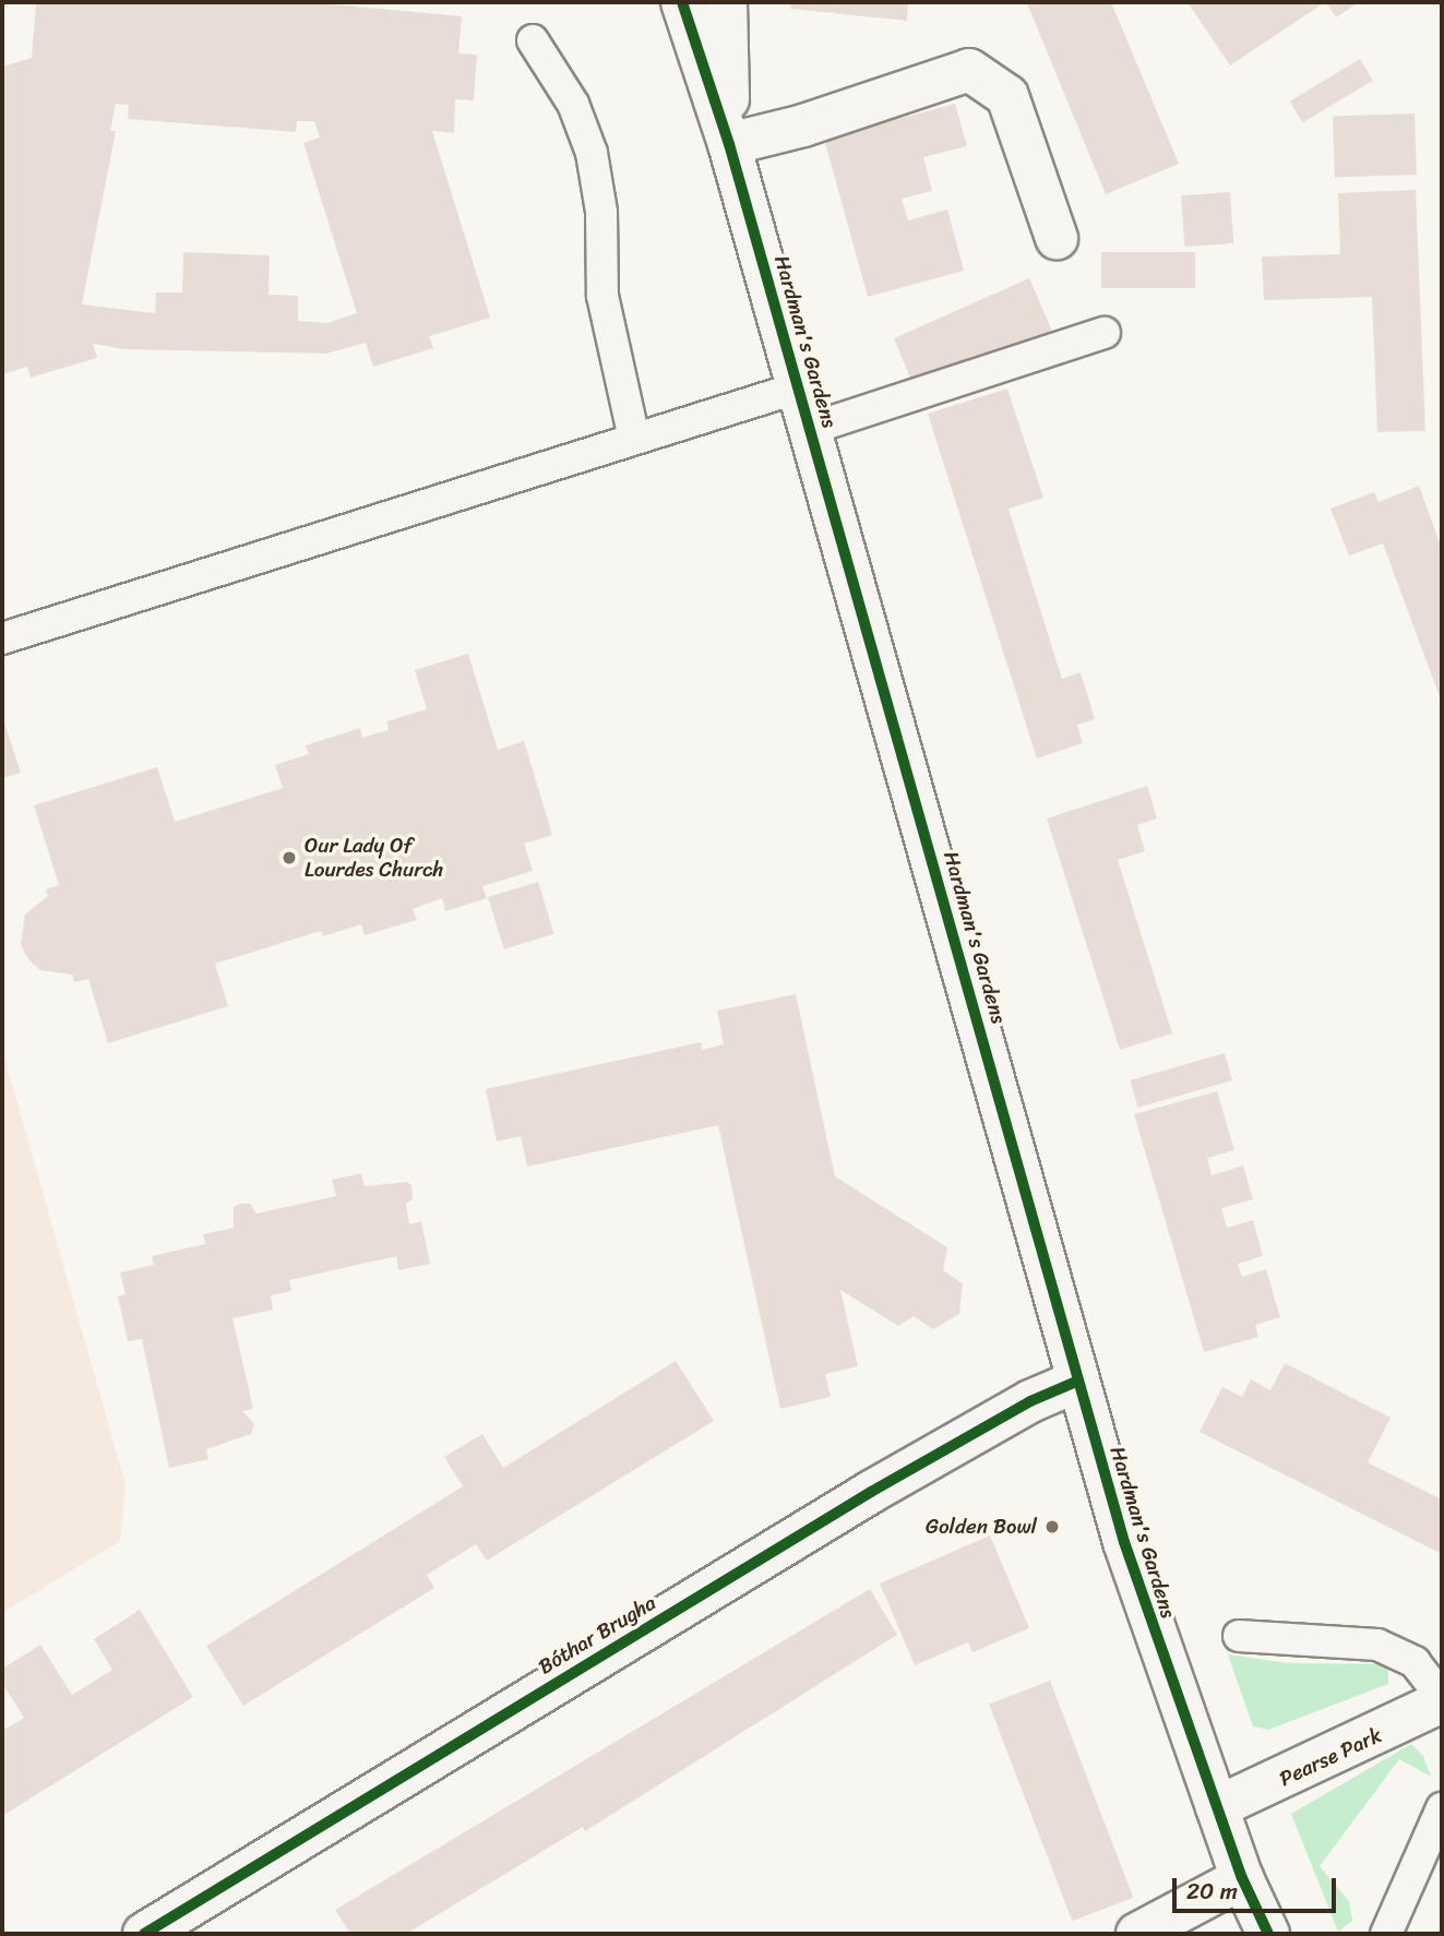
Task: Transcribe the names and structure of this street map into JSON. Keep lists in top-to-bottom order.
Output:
{
  "streets": {
    "street": ["Hardman's Gardens", "Bóthar Brugha", "Pearse Park"]
  },
  "crossings": [
    ["Hardman's Gardens", "Bóthar Brugha"],
    ["Hardman's Gardens", "Pearse Park"]
  ],
  "places": ["Our Lady Of Lourdes Church", "Golden Bowl"],
  "scale_bar": "20 m"
}
